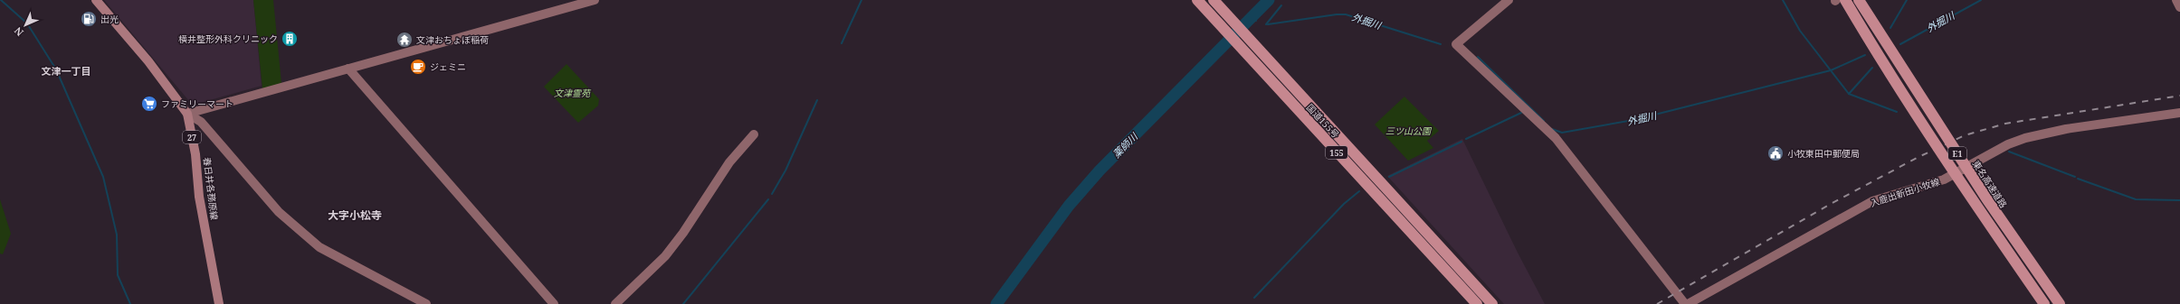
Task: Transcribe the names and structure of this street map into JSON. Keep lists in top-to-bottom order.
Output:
{
  "streets": {
    "highway": [
      "国道155号",
      "155",
      "E1",
      "東名高速道路"
    ],
    "main road": ["27", "春日井各務原線"],
    "street": ["入鹿出新田小牧線"]
  },
  "districts": ["文津一丁目", "大字小松寺"],
  "water": ["外掘川", "薬師川"],
  "parks": ["文津霊苑", "三ツ山公園"],
  "places": {
    "fuel station": ["出光"],
    "building": ["横井整形外科クリニック"],
    "temple": ["文津おちょぼ稲荷"],
    "cafe": ["ジェミニ"],
    "supermarket": ["ファミリーマート"],
    "public building": ["小牧東田中郵便局"]
  },
  "north": "bottom left"
}
